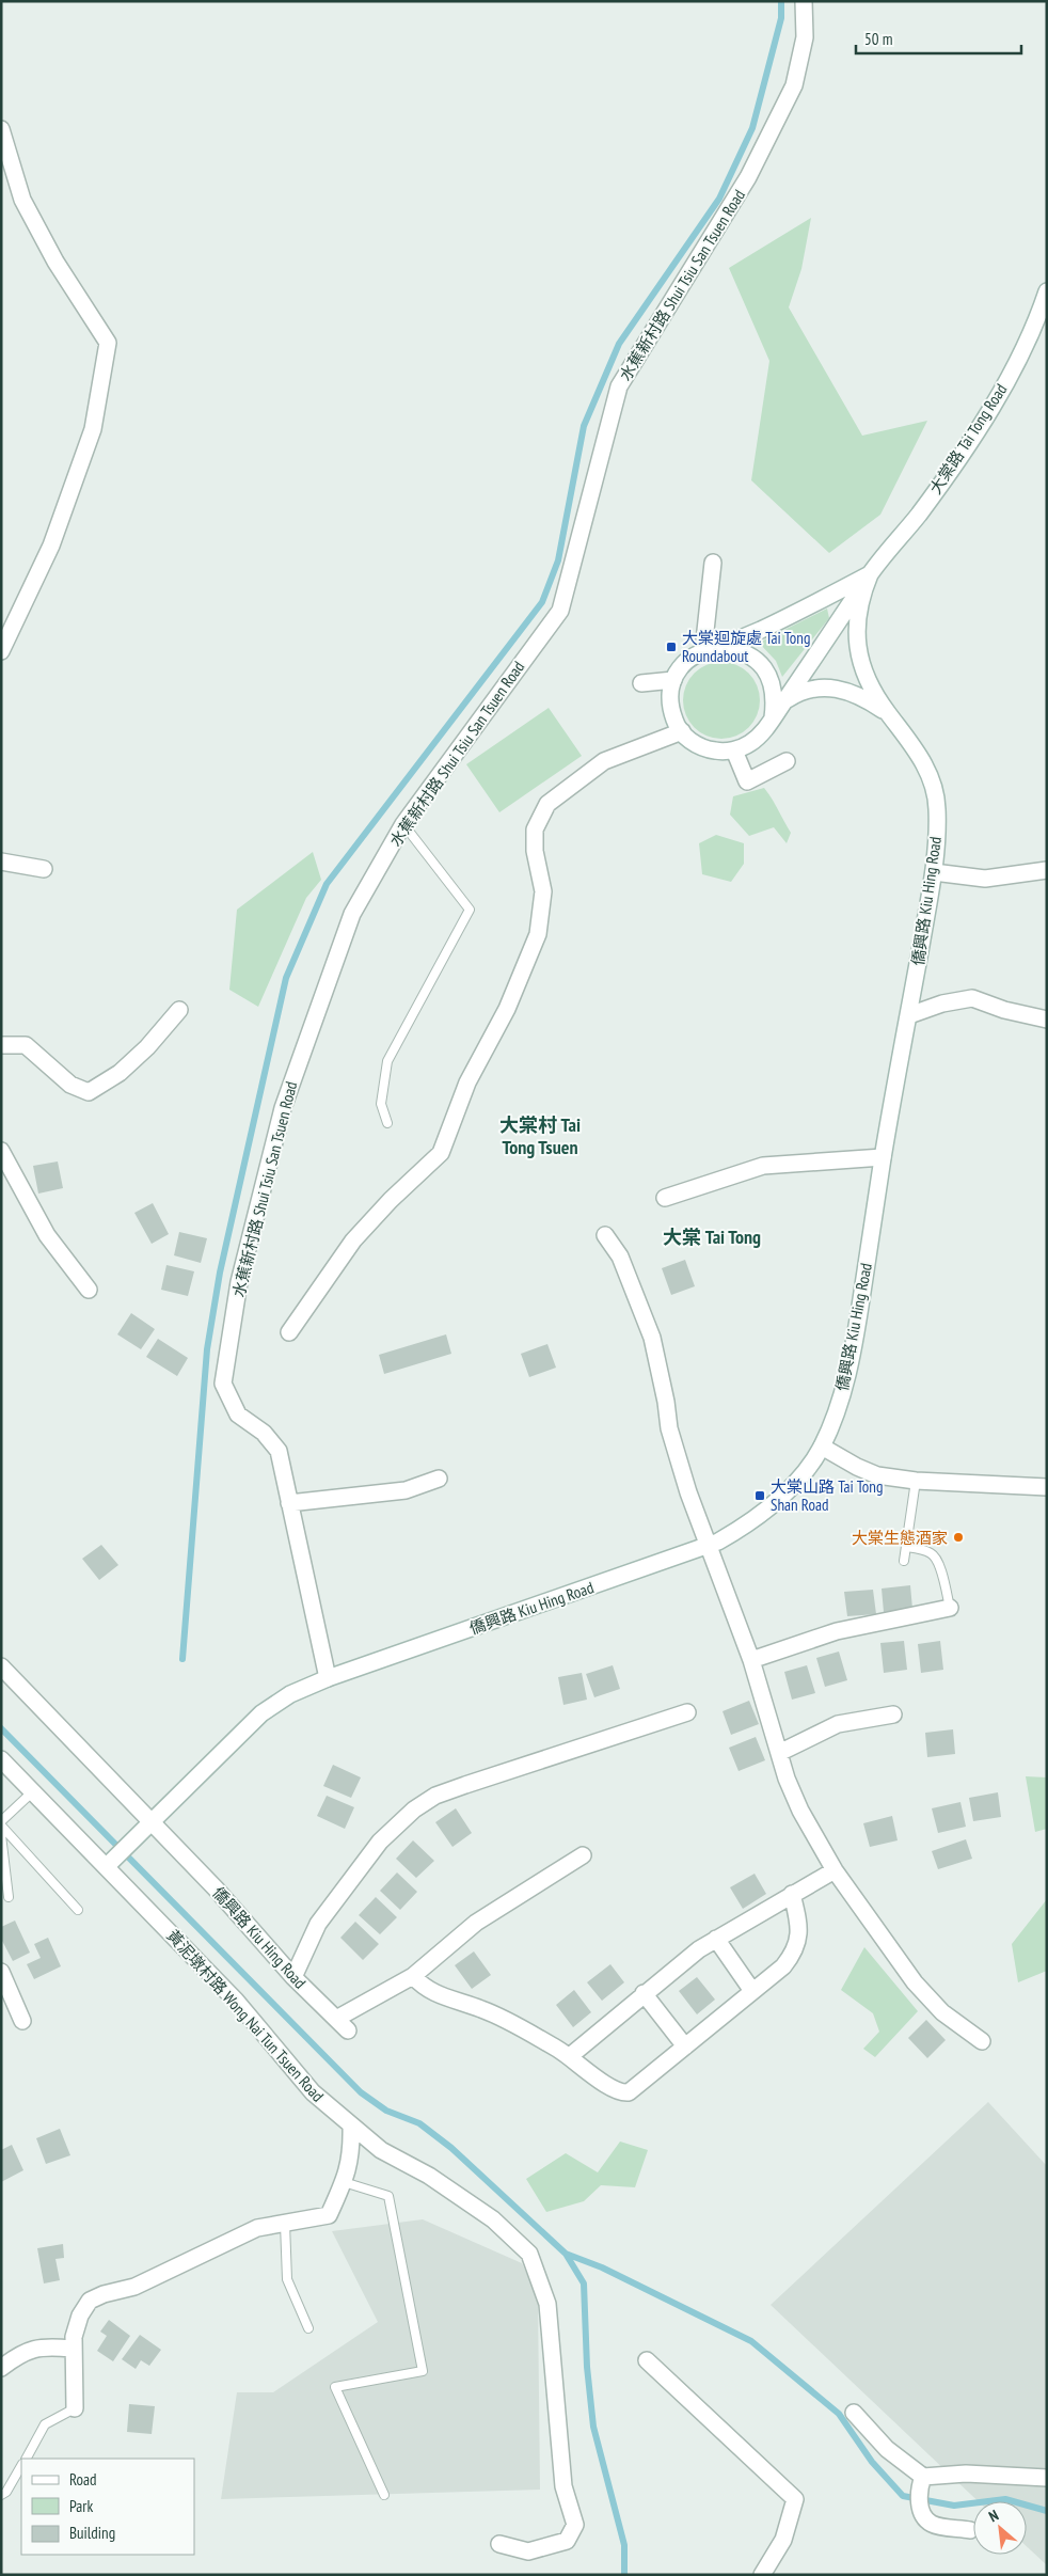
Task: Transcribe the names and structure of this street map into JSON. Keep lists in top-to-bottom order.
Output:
{
  "streets": {
    "street": [
      "水蕉新村路 Shui Tsiu San Tsuen Road",
      "大棠路 Tai Tong Road",
      "僑興路 Kiu Hing Road",
      "黃泥墩村路 Wong Nai Tun Tsuen Road"
    ]
  },
  "crossings": [
    ["水蕉新村路 Shui Tsiu San Tsuen Road", "僑興路 Kiu Hing Road"],
    ["大棠路 Tai Tong Road", "僑興路 Kiu Hing Road"],
    ["僑興路 Kiu Hing Road", "黃泥墩村路 Wong Nai Tun Tsuen Road"]
  ],
  "districts": ["大棠村 Tai Tong Tsuen", "大棠 Tai Tong"],
  "places": {
    "transit": ["大棠迴旋處 Tai Tong Roundabout", "大棠山路 Tai Tong Shan Road"],
    "other": ["大棠生態酒家"]
  },
  "legend": ["Road", "Park", "Building"],
  "scale_bar": "50 m",
  "north": "top left"
}
